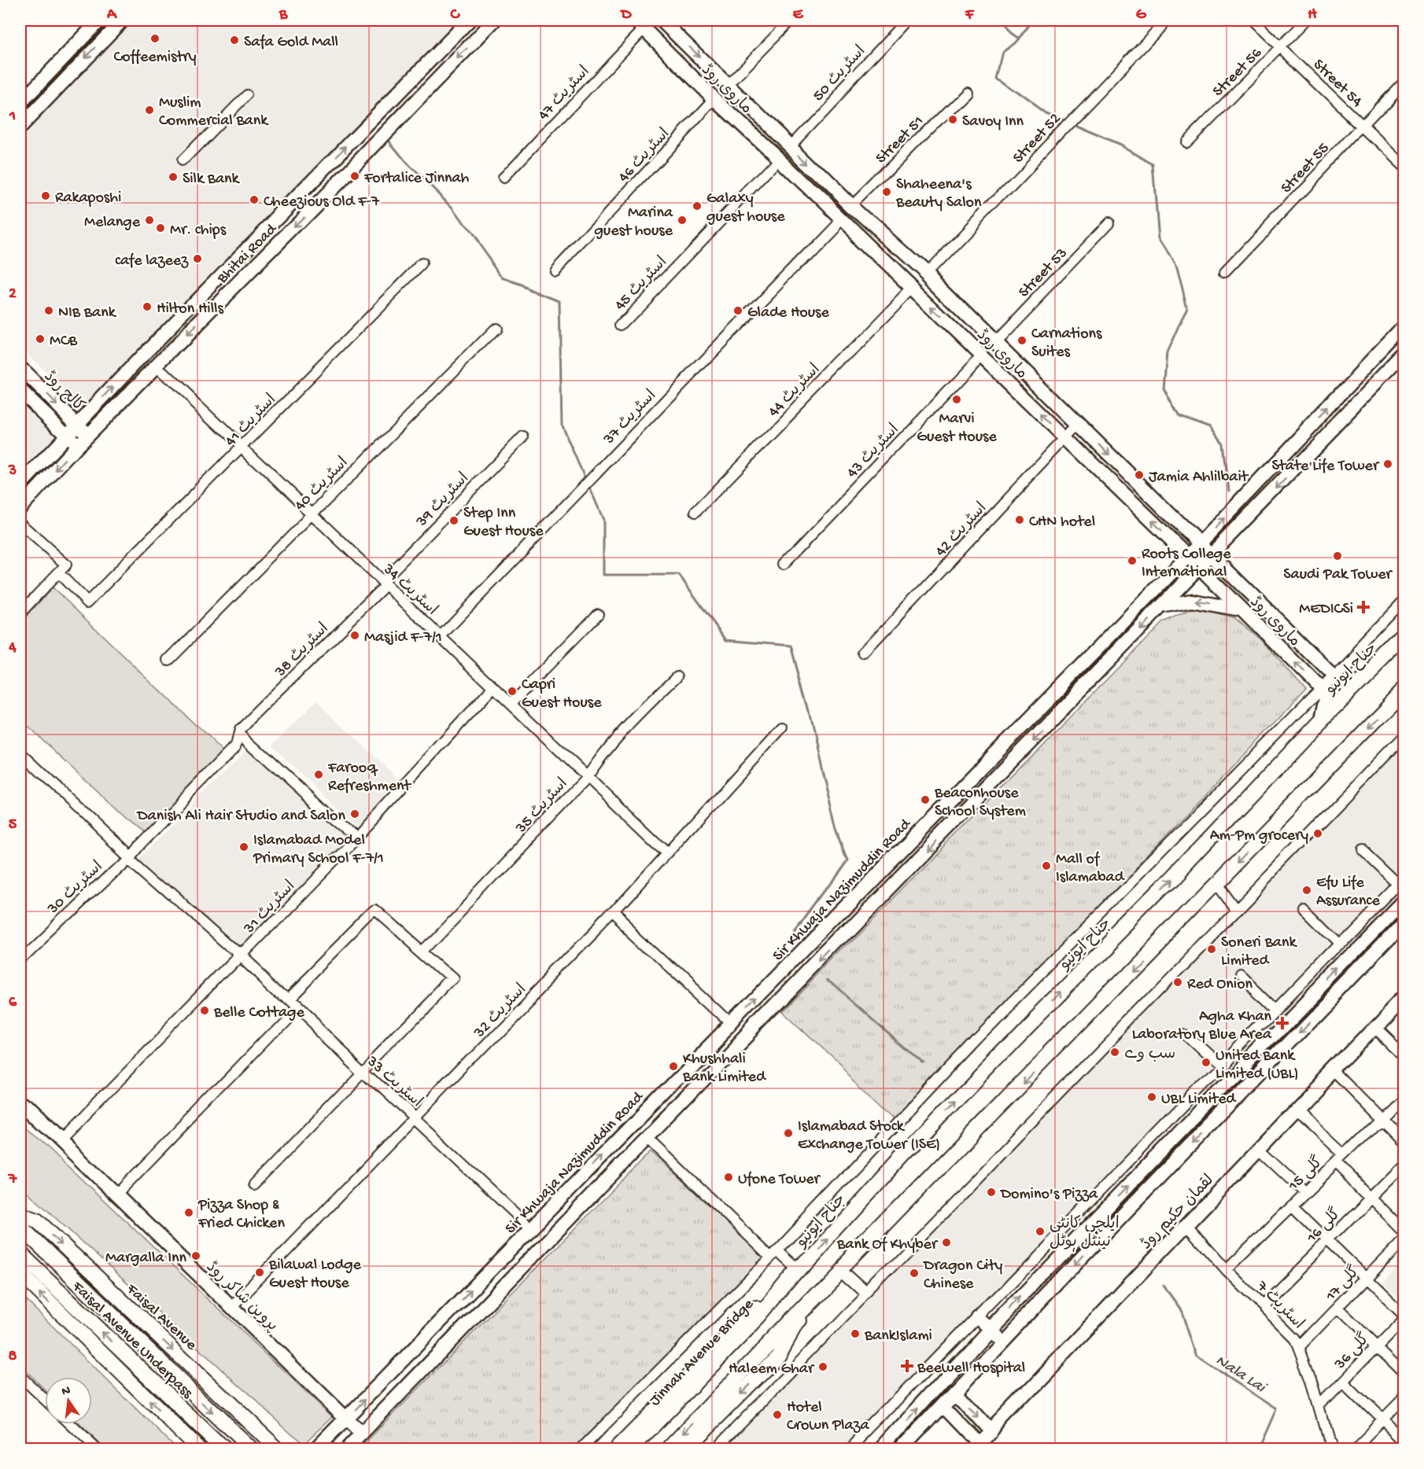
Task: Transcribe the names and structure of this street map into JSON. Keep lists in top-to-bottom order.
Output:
{
  "streets": {
    "main road": [
      "جناح ایونیو",
      "Faisal Avenue",
      "Faisal Avenue Underpass",
      "Jinnah Avenue Bridge"
    ],
    "street": [
      "Street 56",
      "اسٹریٹ 50",
      "Street 54",
      "ماروی روڈ",
      "اسٹریٹ 47",
      "Street 52",
      "Street 51",
      "اسٹریٹ 46",
      "Street 55",
      "Bhitai Road",
      "Street 53",
      "اسٹریٹ 45",
      "اسٹریٹ 44",
      "کالج روڈ",
      "اسٹریٹ 37",
      "اسٹریٹ 41",
      "اسٹریٹ 43",
      "اسٹریٹ 40",
      "اسٹریٹ 39",
      "اسٹریٹ 42",
      "اسٹریٹ 34",
      "اسٹریٹ 38",
      "اسٹریٹ 35",
      "اسٹریٹ 30",
      "Sir Khwaja Nazimuddin Road",
      "اسٹریٹ 31",
      "اسٹریٹ 32",
      "اسٹریٹ 33",
      "گلی 15",
      "لقمان حکیم روڈ",
      "گلی 16",
      "گلی 17",
      "پروین شاکر روڈ",
      "اسٹریٹ 7",
      "گلی 36"
    ]
  },
  "crossings": [
    ["Street 56", "Street 54"],
    ["اسٹریٹ 50", "ماروی روڈ"],
    ["Street 54", "Street 55"],
    ["ماروی روڈ", "اسٹریٹ 47"],
    ["ماروی روڈ", "Street 52"],
    ["ماروی روڈ", "Street 51"],
    ["ماروی روڈ", "اسٹریٹ 46"],
    ["ماروی روڈ", "Street 53"],
    ["ماروی روڈ", "اسٹریٹ 45"],
    ["ماروی روڈ", "اسٹریٹ 44"],
    ["ماروی روڈ", "اسٹریٹ 37"],
    ["ماروی روڈ", "اسٹریٹ 43"],
    ["ماروی روڈ", "اسٹریٹ 42"],
    ["ماروی روڈ", "Sir Khwaja Nazimuddin Road"],
    ["Bhitai Road", "کالج روڈ"],
    ["Bhitai Road", "اسٹریٹ 34"],
    ["اسٹریٹ 37", "اسٹریٹ 34"],
    ["اسٹریٹ 41", "اسٹریٹ 34"],
    ["اسٹریٹ 40", "اسٹریٹ 34"],
    ["اسٹریٹ 39", "اسٹریٹ 34"],
    ["اسٹریٹ 39", "اسٹریٹ 38"],
    ["اسٹریٹ 34", "اسٹریٹ 38"],
    ["اسٹریٹ 34", "اسٹریٹ 35"],
    ["اسٹریٹ 34", "اسٹریٹ 31"],
    ["اسٹریٹ 34", "اسٹریٹ 32"],
    ["اسٹریٹ 38", "اسٹریٹ 30"],
    ["جناح ایونیو", "Jinnah Avenue Bridge"],
    ["اسٹریٹ 30", "اسٹریٹ 33"],
    ["Sir Khwaja Nazimuddin Road", "اسٹریٹ 33"],
    ["Sir Khwaja Nazimuddin Road", "پروین شاکر روڈ"],
    ["اسٹریٹ 31", "اسٹریٹ 33"],
    ["اسٹریٹ 31", "پروین شاکر روڈ"],
    ["اسٹریٹ 32", "اسٹریٹ 33"],
    ["اسٹریٹ 32", "پروین شاکر روڈ"],
    ["گلی 15", "اسٹریٹ 7"],
    ["لقمان حکیم روڈ", "اسٹریٹ 7"],
    ["گلی 16", "اسٹریٹ 7"],
    ["گلی 17", "اسٹریٹ 7"],
    ["اسٹریٹ 7", "گلی 36"]
  ],
  "water": ["Nala Lai"],
  "places": {
    "other": [
      "Coffeemistry",
      "Safa Gold Mall",
      "Muslim Commercial Bank",
      "Savoy Inn",
      "Fortalice Jinnah",
      "Silk Bank",
      "Shaheena's Beauty Salon",
      "Rakaposhi",
      "Cheezious Old F-7",
      "Galaxy guest house",
      "Melange",
      "Marina guest house",
      "Mr. chips",
      "cafe lazeez",
      "Hilton Hills",
      "NIB Bank",
      "Glade House",
      "MCB",
      "Carnations Suites",
      "Marvi Guest House",
      "State Life Tower",
      "Jamia Ahlilbait",
      "CHN hotel",
      "Step Inn Guest House",
      "Saudi Pak Tower",
      "Roots College International",
      "Masjid F-7/1",
      "Capri Guest House",
      "Farooq Refreshment",
      "Beaconhouse School System",
      "Danish Ali Hair Studio and Salon",
      "Am-Pm grocery",
      "Islamabad Model Primary School F-7/1",
      "Mall of Islamabad",
      "Efu Life Assurance",
      "Soneri Bank Limited",
      "Red Onion",
      "Belle Cottage",
      "سب وے",
      "United Bank Limited (UBL)",
      "Khushhali Bank Limited",
      "UBL Limited",
      "Islamabad Stock Exchange Tower (ISE)",
      "Ufone Tower",
      "Domino's Pizza",
      "Pizza Shop & Fried Chicken",
      "ایلچی کانٹی نینٹل ہوٹل",
      "Bank Of Khyber",
      "Margalla Inn",
      "Bilawal Lodge Guest House",
      "Dragon City Chinese",
      "BankIslami",
      "Haleem Ghar",
      "Hotel Crown Plaza"
    ],
    "health": ["MEDICSi", "Agha Khan Laboratory Blue Area", "Beewell Hospital"]
  },
  "north": "top",
  "grid": {
    "columns": [
      "A",
      "B",
      "C",
      "D",
      "E",
      "F",
      "G",
      "H"
    ],
    "rows": [
      "1",
      "2",
      "3",
      "4",
      "5",
      "6",
      "7",
      "8"
    ]
  }
}
